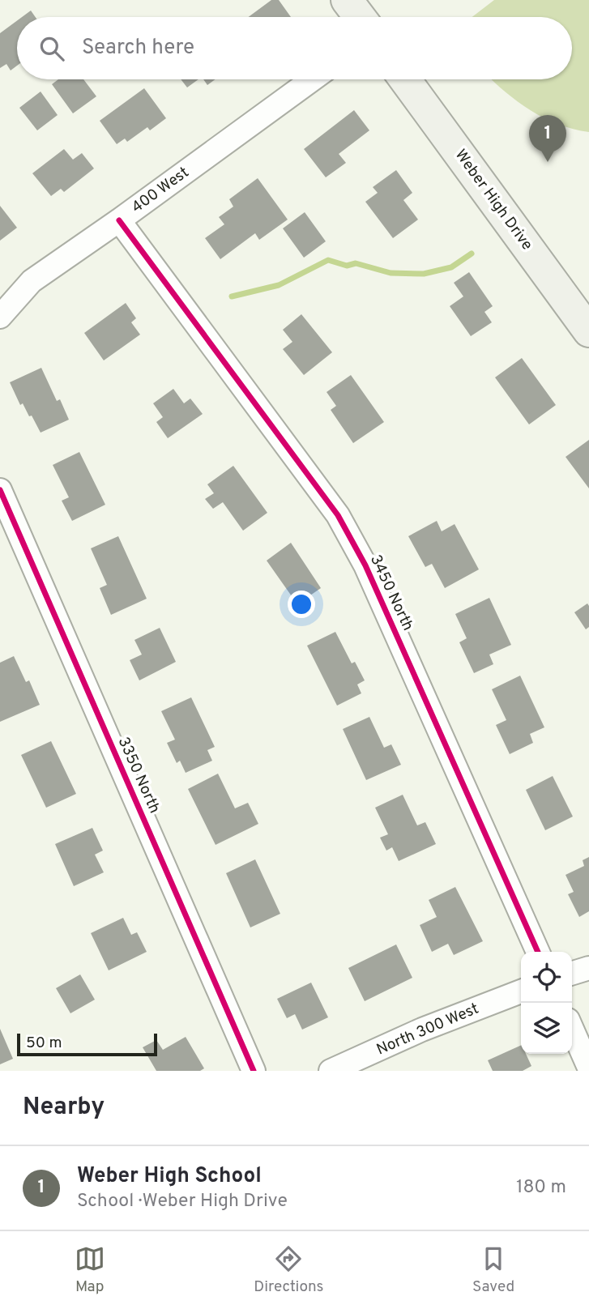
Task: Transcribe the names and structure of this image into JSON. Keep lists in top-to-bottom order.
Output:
{
  "streets": {
    "street": [
      "400 West",
      "Weber High Drive",
      "3450 North",
      "3350 North",
      "North 300 West"
    ]
  },
  "crossings": [
    ["400 West", "3450 North"]
  ],
  "scale_bar": "50 m",
  "page": {
    "search": "Search here",
    "pins": "1",
    "scale": "50 m",
    "heading": "Nearby",
    "list": [
      {
        "mark": "1",
        "name": "Weber High School",
        "note": "School · Weber High Drive",
        "value": "180 m"
      }
    ],
    "nav": ["Map", "Directions", "Saved"]
  }
}
